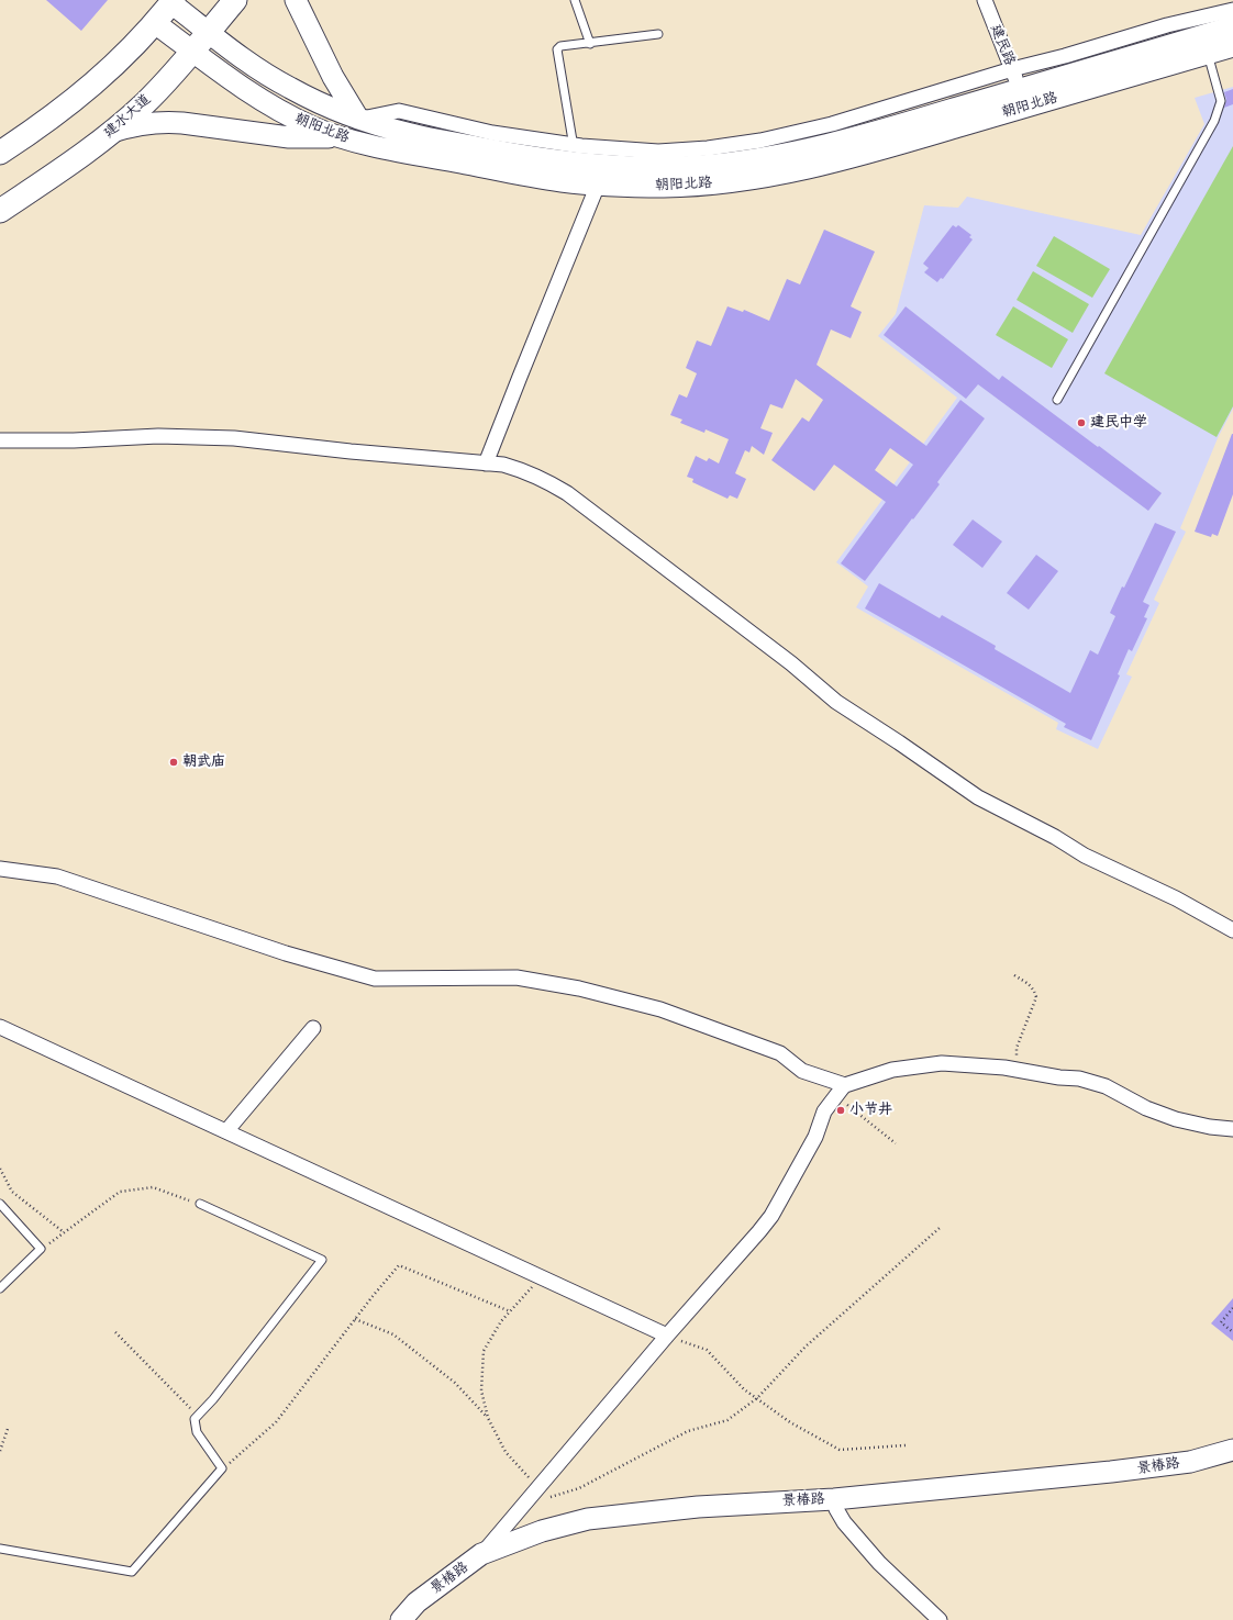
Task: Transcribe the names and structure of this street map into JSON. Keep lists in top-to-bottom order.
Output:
{
  "streets": {
    "main road": ["朝阳北路", "建水大道", "景椿路"],
    "street": ["建民路"]
  },
  "crossings": [
    ["建民路", "朝阳北路"],
    ["朝阳北路", "建水大道"]
  ],
  "places": ["建民中学", "朝武庙", "小节井"]
}
